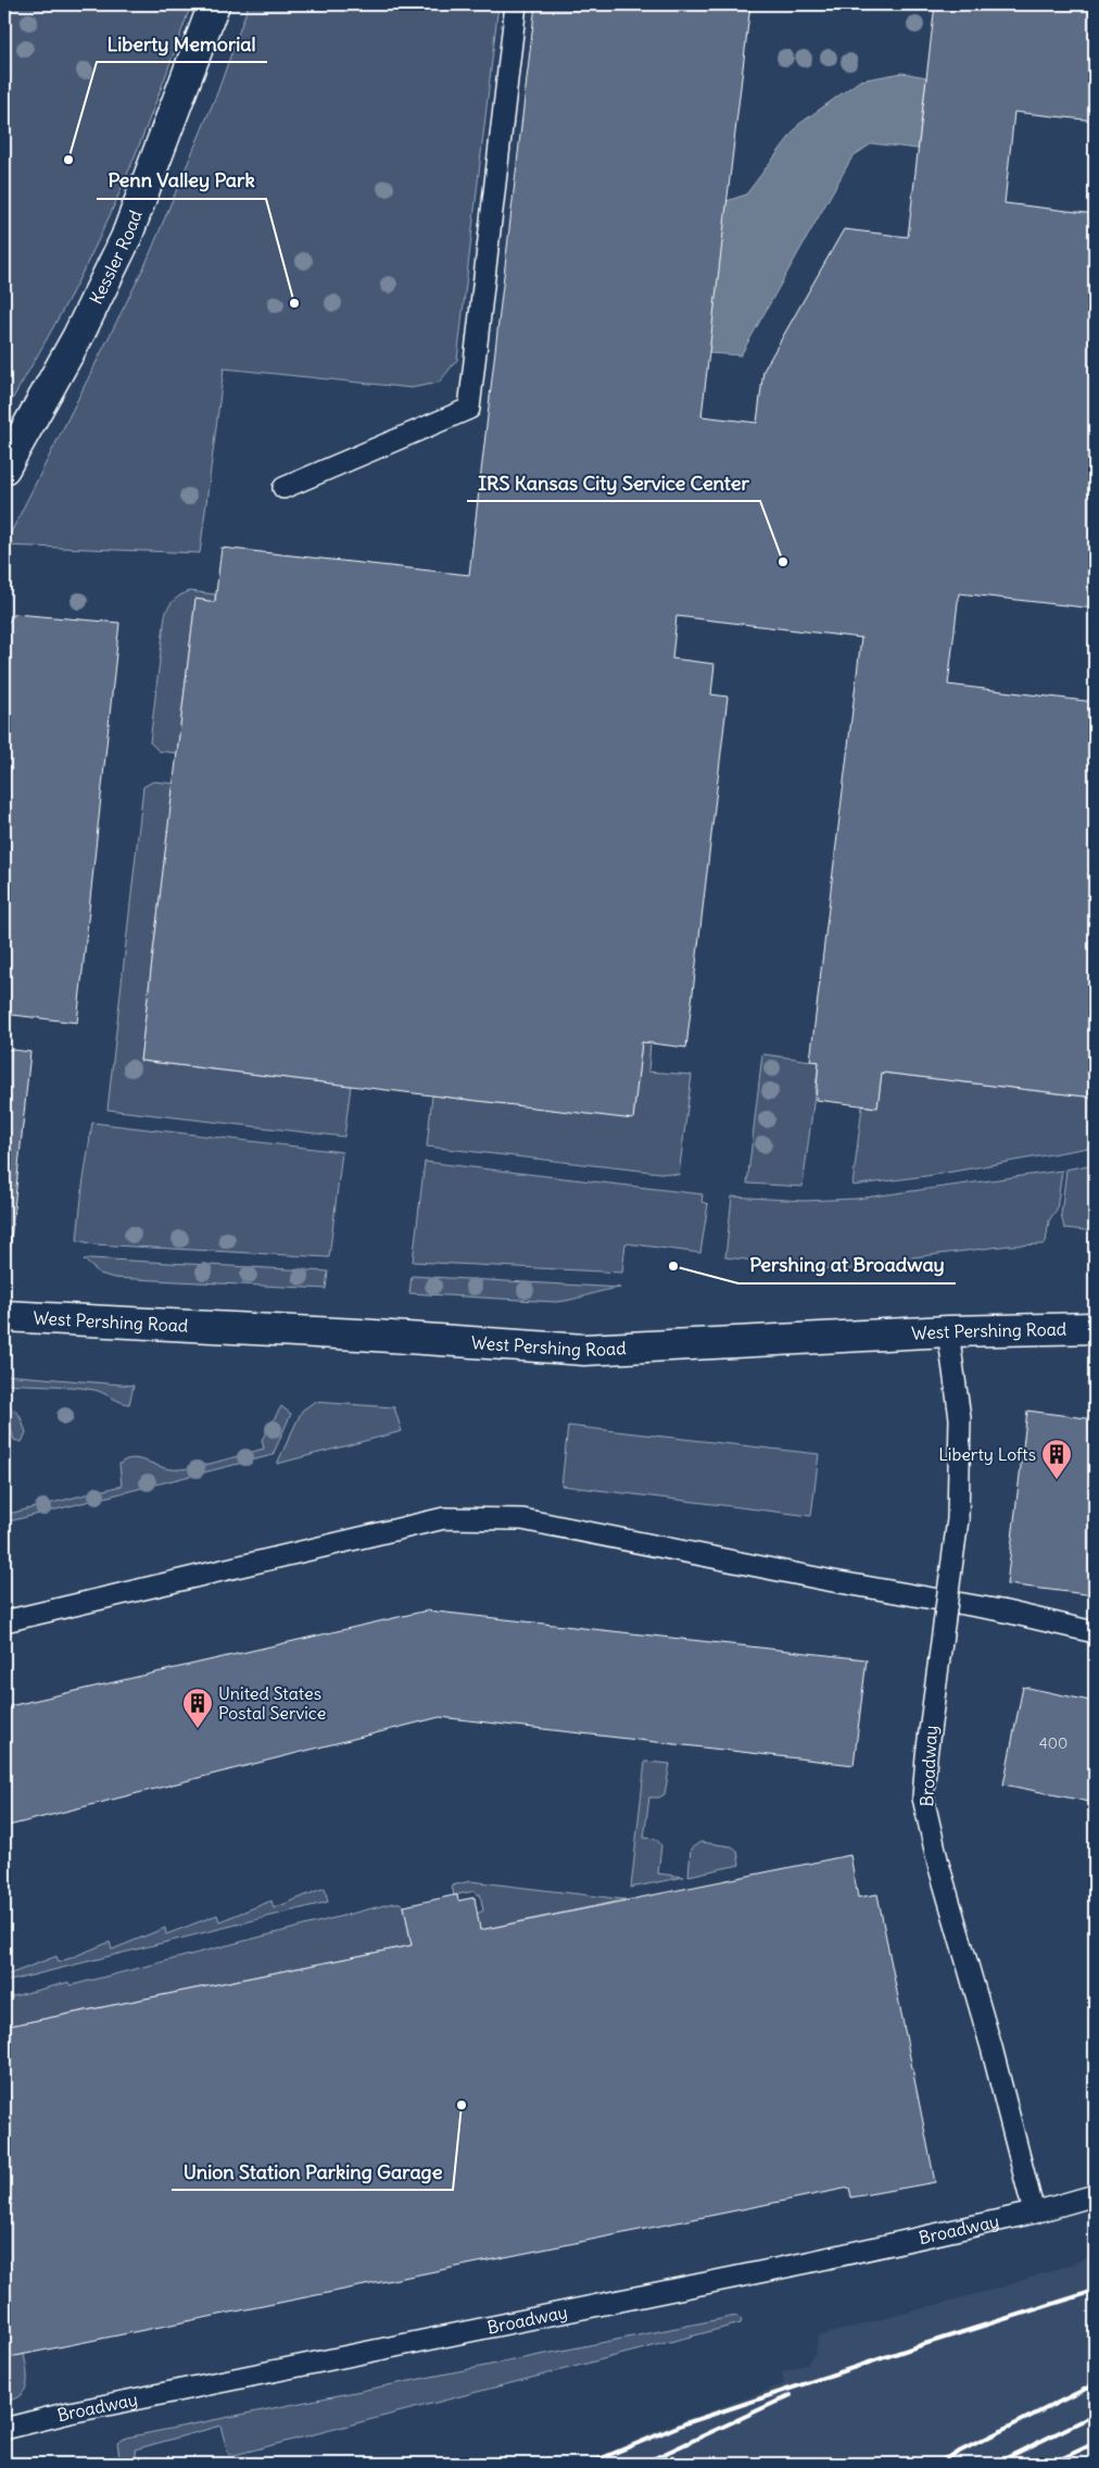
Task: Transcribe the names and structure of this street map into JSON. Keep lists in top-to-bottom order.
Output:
{
  "streets": {
    "main road": ["Kessler Road", "West Pershing Road"],
    "lane": ["Broadway"]
  },
  "crossings": [
    ["West Pershing Road", "Broadway"]
  ],
  "places": {
    "other": [
      "Liberty Memorial",
      "Penn Valley Park",
      "IRS Kansas City Service Center",
      "Pershing at Broadway",
      "Union Station Parking Garage"
    ],
    "building": ["Liberty Lofts", "United States Postal Service"]
  },
  "house_numbers": ["400"]
}
